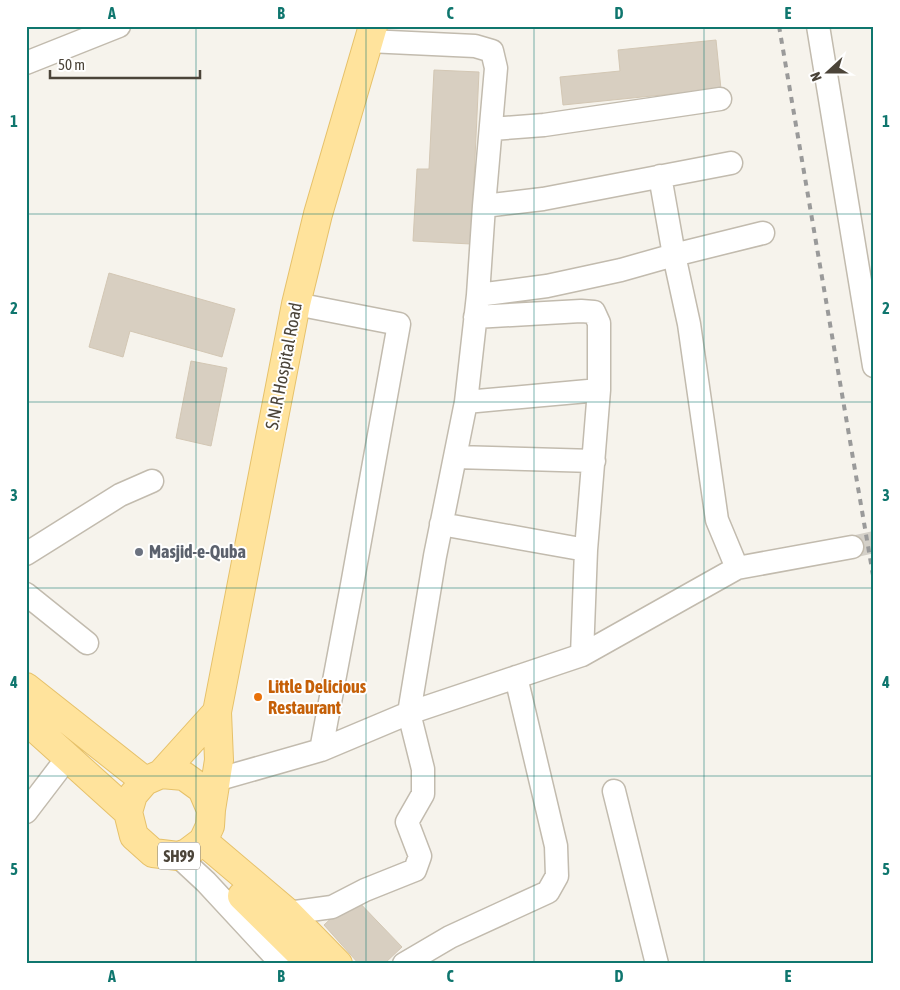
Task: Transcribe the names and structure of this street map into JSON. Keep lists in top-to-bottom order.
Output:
{
  "streets": {
    "main road": ["S.N.R Hospital Road", "SH99"]
  },
  "crossings": [
    ["S.N.R Hospital Road", "SH99"]
  ],
  "places": ["Masjid-e-Quba", "Little Delicious Restaurant"],
  "scale_bar": "50 m",
  "north": "left",
  "grid": {
    "columns": [
      "A",
      "B",
      "C",
      "D",
      "E"
    ],
    "rows": [
      "1",
      "2",
      "3",
      "4",
      "5"
    ]
  }
}
